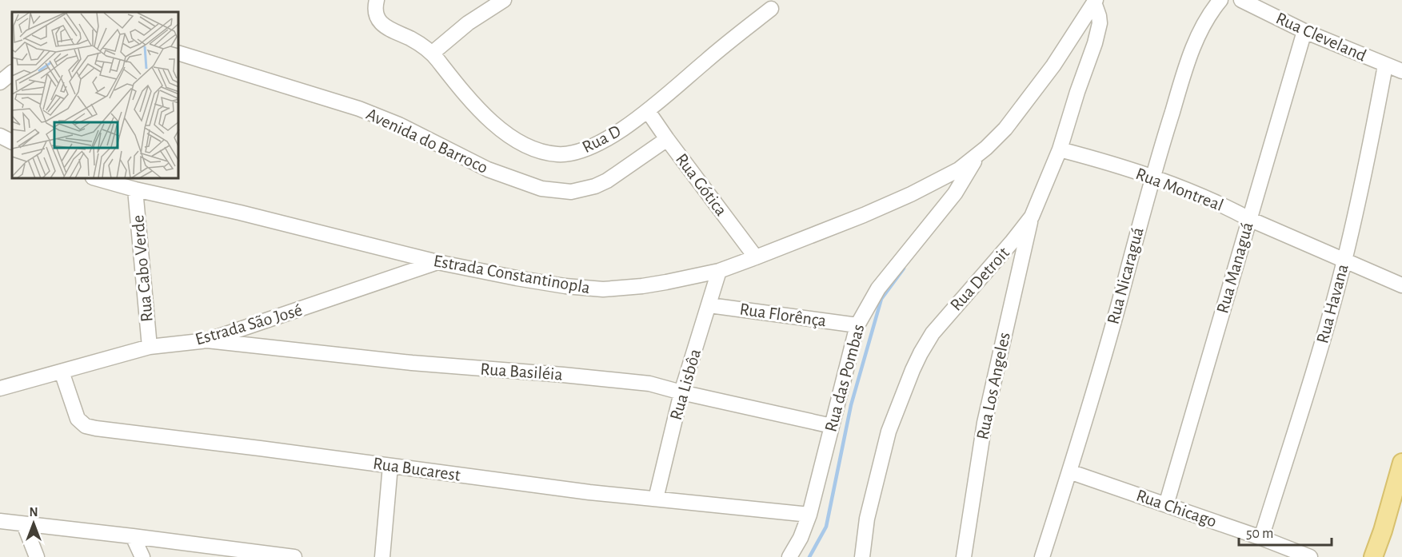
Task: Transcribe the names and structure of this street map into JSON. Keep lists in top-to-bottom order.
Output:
{
  "streets": {
    "street": [
      "Rua Cleveland",
      "Rua D",
      "Avenida do Barroco",
      "Rua Gótica",
      "Rua Montreal",
      "Rua Managuá",
      "Rua Cabo Verde",
      "Estrada Constantinopla",
      "Rua Nicaraguá",
      "Rua Detroit",
      "Rua Havana",
      "Rua Florênça",
      "Estrada São José",
      "Rua Basiléia",
      "Rua das Pombas",
      "Rua Lisbôa",
      "Rua Los Angeles",
      "Rua Bucarest",
      "Rua Chicago"
    ]
  },
  "crossings": [
    ["Rua Cleveland", "Rua Managuá"],
    ["Rua Cleveland", "Rua Havana"],
    ["Rua D", "Rua Gótica"],
    ["Avenida do Barroco", "Rua Gótica"],
    ["Rua Gótica", "Estrada Constantinopla"],
    ["Rua Montreal", "Rua Managuá"],
    ["Rua Montreal", "Rua Nicaraguá"],
    ["Rua Montreal", "Rua Detroit"],
    ["Rua Montreal", "Rua Havana"],
    ["Rua Managuá", "Rua Chicago"],
    ["Rua Cabo Verde", "Estrada Constantinopla"],
    ["Rua Cabo Verde", "Estrada São José"],
    ["Estrada Constantinopla", "Rua Detroit"],
    ["Estrada Constantinopla", "Estrada São José"],
    ["Estrada Constantinopla", "Rua das Pombas"],
    ["Estrada Constantinopla", "Rua Lisbôa"],
    ["Rua Nicaraguá", "Rua Chicago"],
    ["Rua Detroit", "Rua Los Angeles"],
    ["Rua Havana", "Rua Chicago"],
    ["Rua Florênça", "Rua das Pombas"],
    ["Rua Florênça", "Rua Lisbôa"],
    ["Estrada São José", "Rua Basiléia"],
    ["Estrada São José", "Rua Bucarest"],
    ["Rua Basiléia", "Rua das Pombas"],
    ["Rua Basiléia", "Rua Lisbôa"],
    ["Rua das Pombas", "Rua Bucarest"],
    ["Rua Lisbôa", "Rua Bucarest"]
  ],
  "scale_bar": "50 m",
  "north": "top"
}
